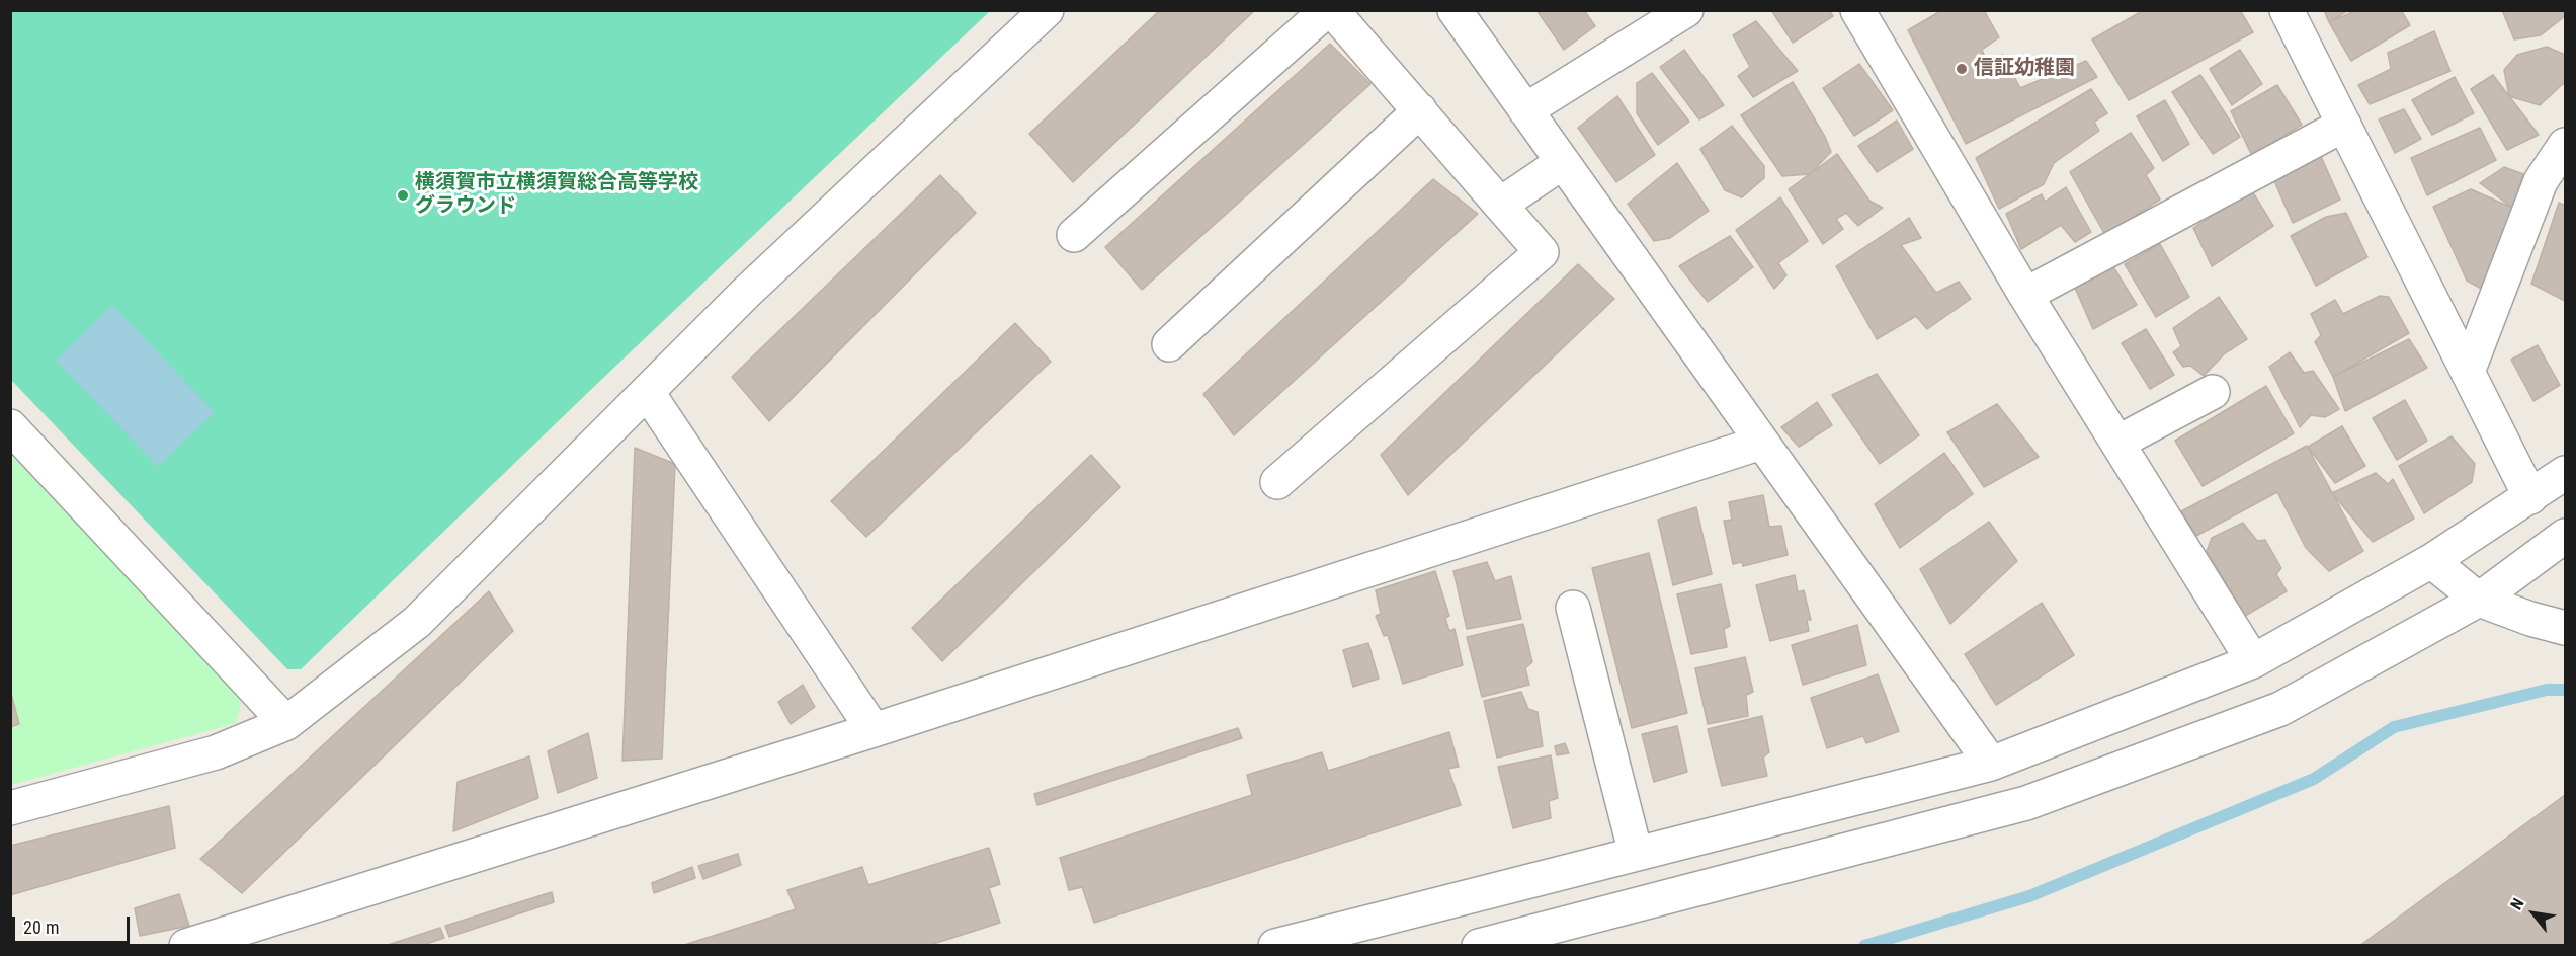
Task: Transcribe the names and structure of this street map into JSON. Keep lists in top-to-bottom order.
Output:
{
  "places": ["信証幼稚園", "横須賀市立横須賀総合高等学校 グラウンド"],
  "scale_bar": "20 m",
  "north": "top left"
}
